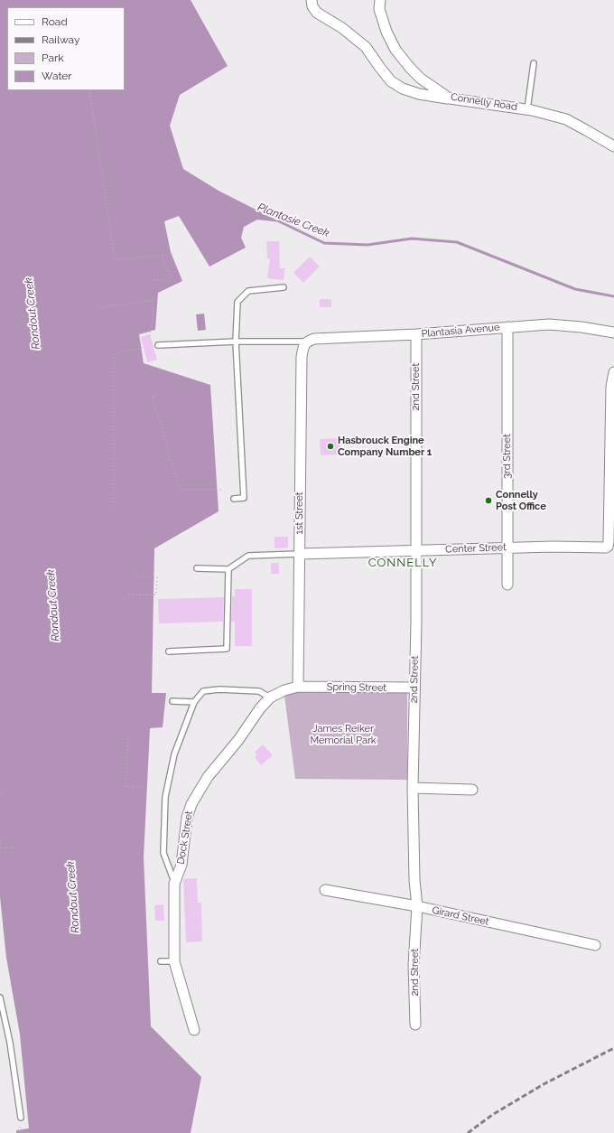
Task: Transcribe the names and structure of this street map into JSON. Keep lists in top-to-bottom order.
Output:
{
  "streets": {
    "street": [
      "Connelly Road",
      "Plantasia Avenue",
      "2nd Street",
      "3rd Street",
      "1st Street",
      "Center Street",
      "Spring Street",
      "Dock Street",
      "Girard Street"
    ]
  },
  "crossings": [
    ["Plantasia Avenue", "2nd Street"],
    ["Plantasia Avenue", "3rd Street"],
    ["Plantasia Avenue", "1st Street"],
    ["2nd Street", "Center Street"],
    ["2nd Street", "Spring Street"],
    ["2nd Street", "Girard Street"],
    ["3rd Street", "Center Street"],
    ["1st Street", "Center Street"],
    ["1st Street", "Spring Street"],
    ["1st Street", "Dock Street"],
    ["Spring Street", "Dock Street"]
  ],
  "districts": ["CONNELLY"],
  "water": ["Plantasie Creek", "Rondout Creek"],
  "parks": ["James Reiker Memorial Park"],
  "places": ["Hasbrouck Engine Company Number 1", "Connelly Post Office"],
  "legend": [
    "Road",
    "Railway",
    "Park",
    "Water"
  ]
}
